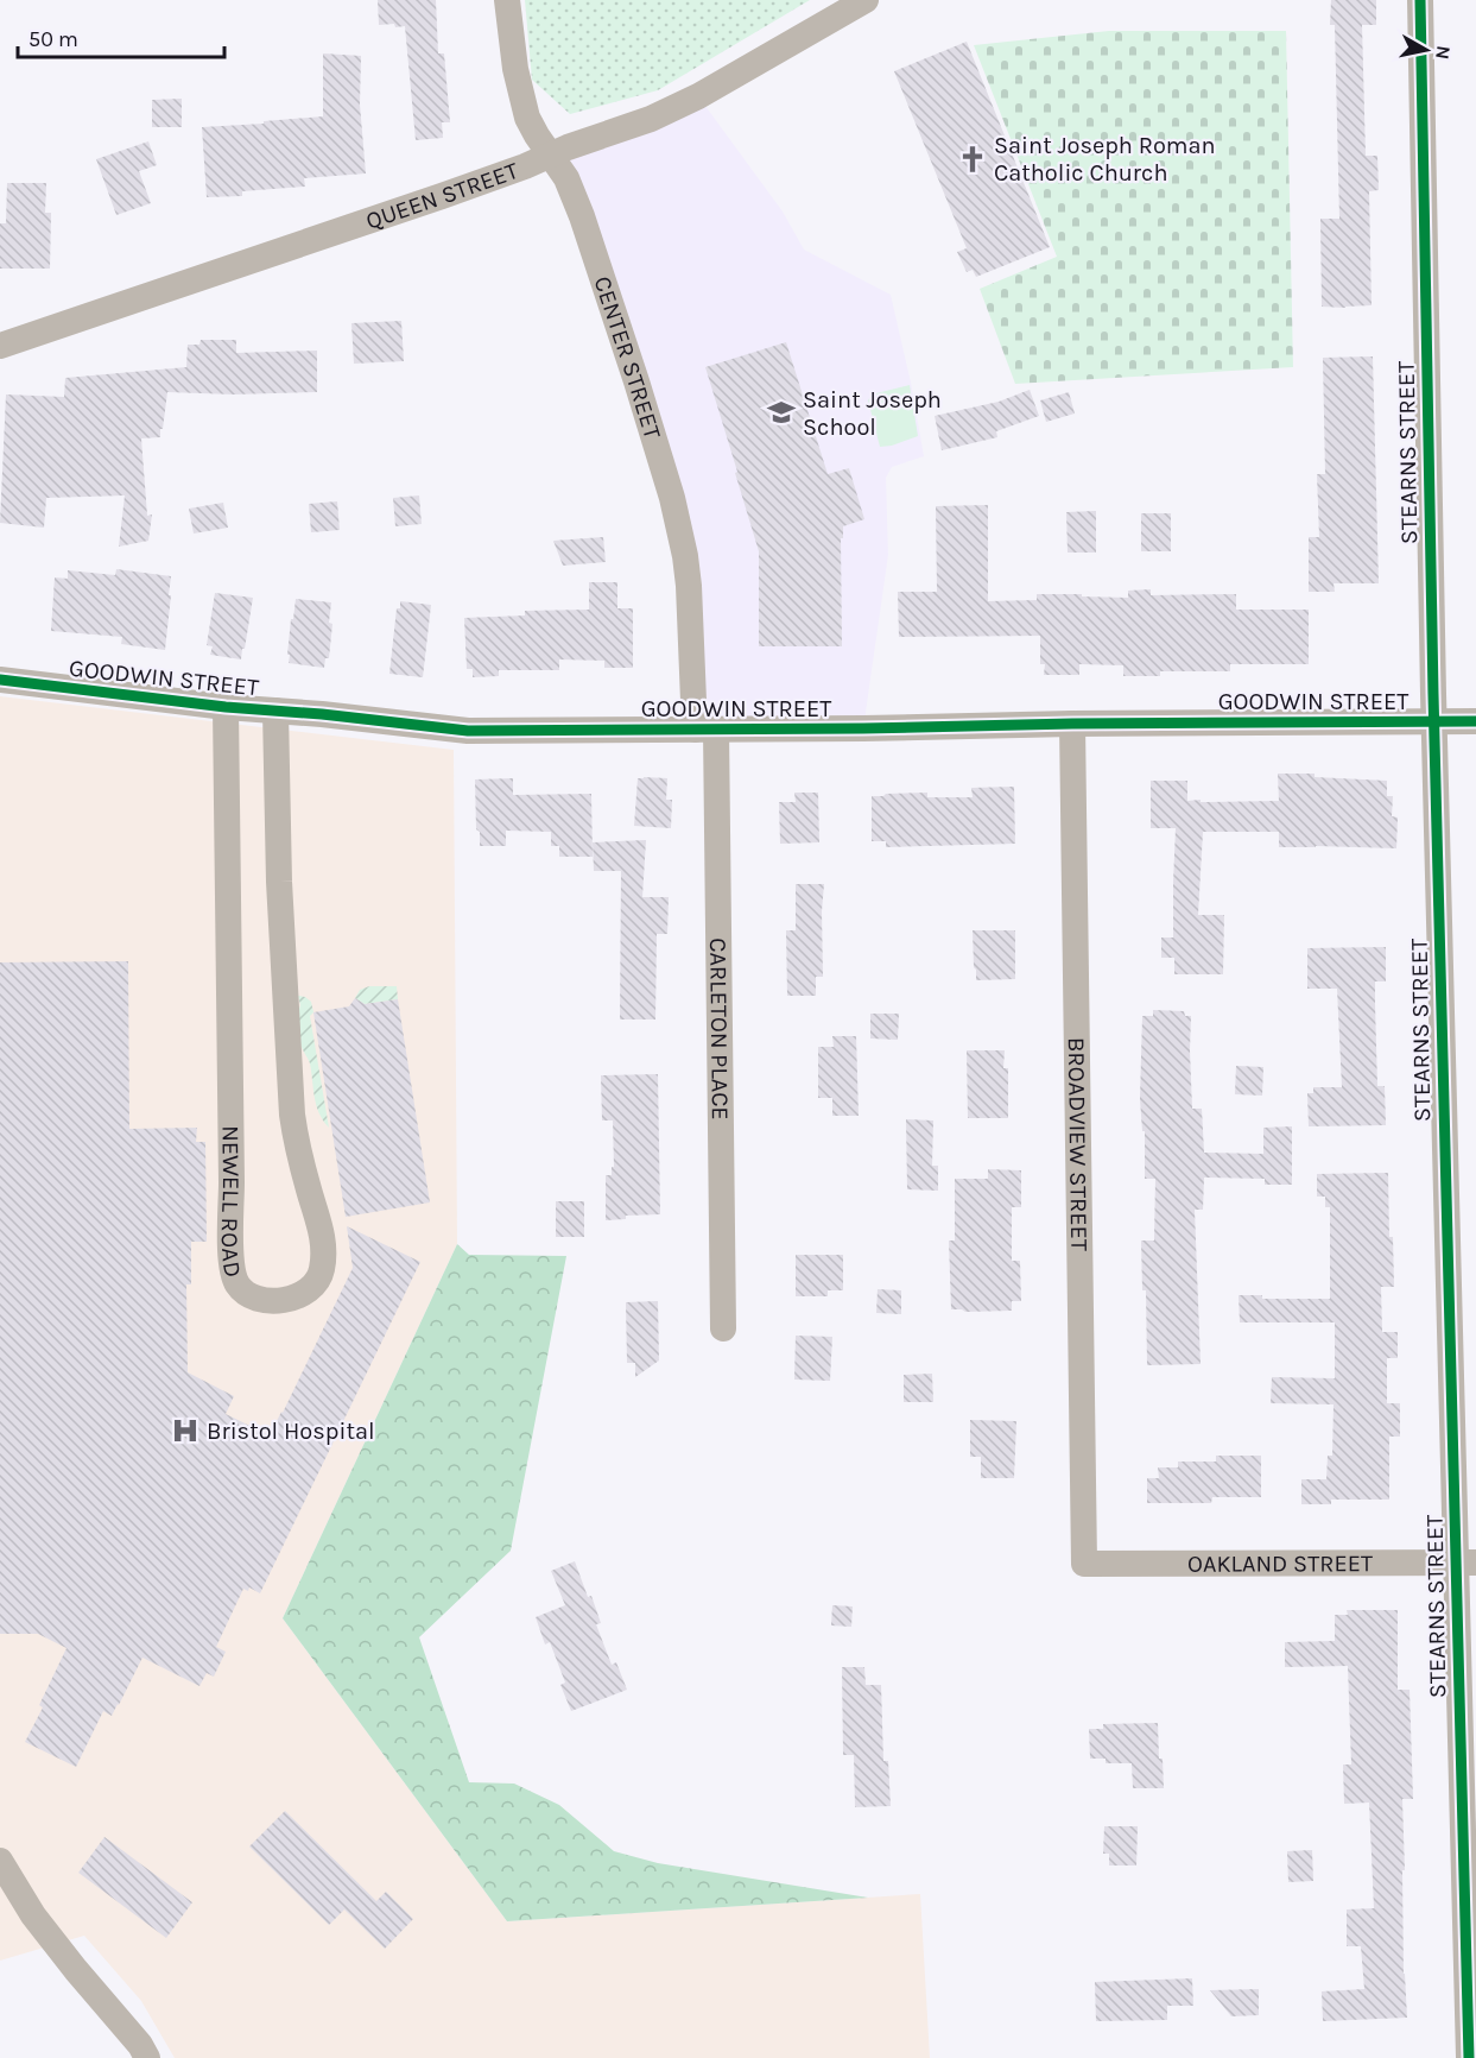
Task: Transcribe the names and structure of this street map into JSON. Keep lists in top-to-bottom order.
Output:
{
  "streets": {
    "street": [
      "QUEEN STREET",
      "CENTER STREET",
      "STEARNS STREET",
      "GOODWIN STREET",
      "CARLETON PLACE",
      "BROADVIEW STREET",
      "NEWELL ROAD",
      "OAKLAND STREET"
    ]
  },
  "crossings": [
    ["QUEEN STREET", "CENTER STREET"],
    ["CENTER STREET", "GOODWIN STREET"],
    ["CENTER STREET", "CARLETON PLACE"],
    ["STEARNS STREET", "GOODWIN STREET"],
    ["STEARNS STREET", "OAKLAND STREET"],
    ["GOODWIN STREET", "CARLETON PLACE"],
    ["GOODWIN STREET", "BROADVIEW STREET"],
    ["GOODWIN STREET", "NEWELL ROAD"],
    ["BROADVIEW STREET", "OAKLAND STREET"]
  ],
  "places": {
    "church": ["Saint Joseph Roman Catholic Church"],
    "school or university": ["Saint Joseph School"],
    "hospital": ["Bristol Hospital"]
  },
  "scale_bar": "50 m",
  "north": "right"
}
